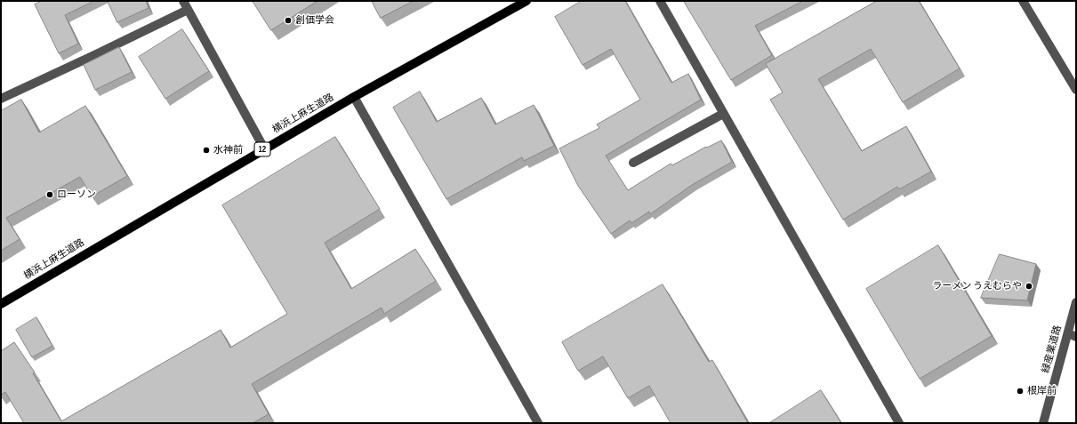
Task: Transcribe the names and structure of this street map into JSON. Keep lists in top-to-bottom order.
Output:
{
  "streets": {
    "main road": ["横浜上麻生道路", "12"],
    "street": ["緑産業道路"]
  },
  "places": [
    "創価学会",
    "水神前",
    "ローソン",
    "ラーメン うえむらや",
    "根岸前"
  ]
}
